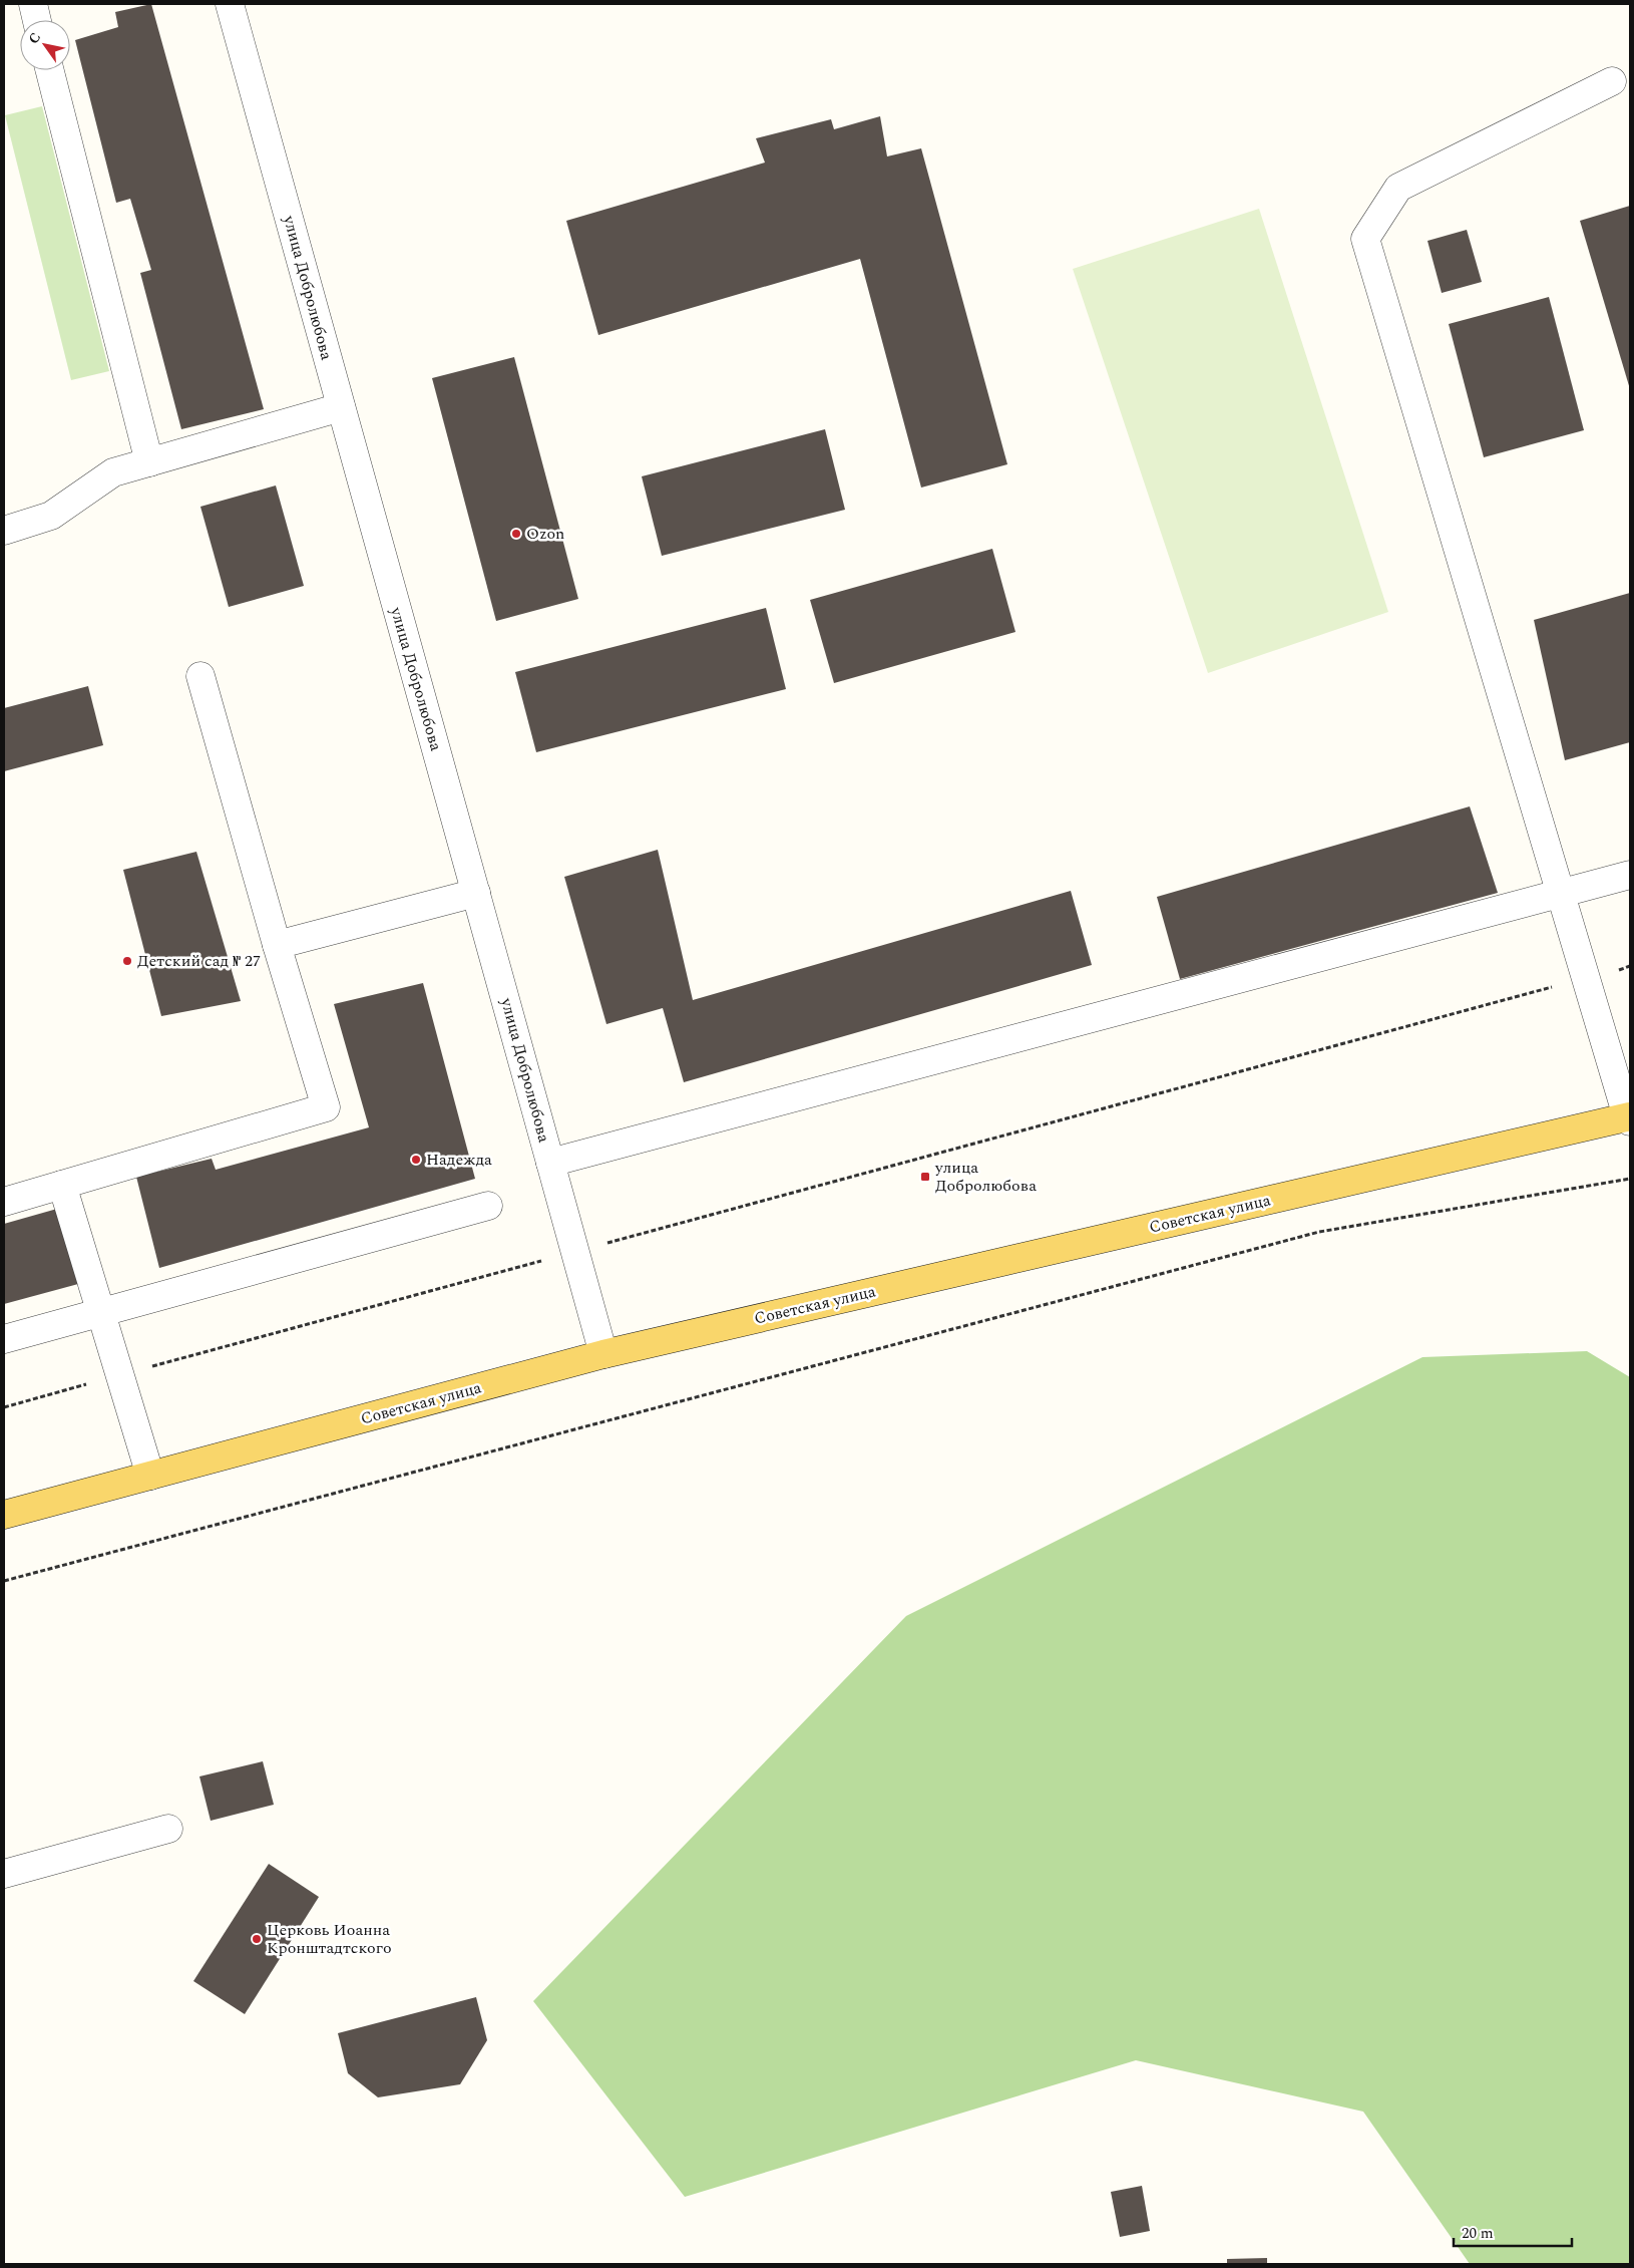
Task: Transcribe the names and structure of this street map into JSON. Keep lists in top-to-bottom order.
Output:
{
  "streets": {
    "main road": ["Советская улица"],
    "street": ["улица Добролюбова"]
  },
  "crossings": [
    ["улица Добролюбова", "Советская улица"]
  ],
  "places": {
    "other": [
      "Ozon",
      "Детский сад № 27",
      "Надежда",
      "Церковь Иоанна Кронштадтского"
    ],
    "transit": ["улица Добролюбова"]
  },
  "scale_bar": "20 m",
  "north": "top left"
}
